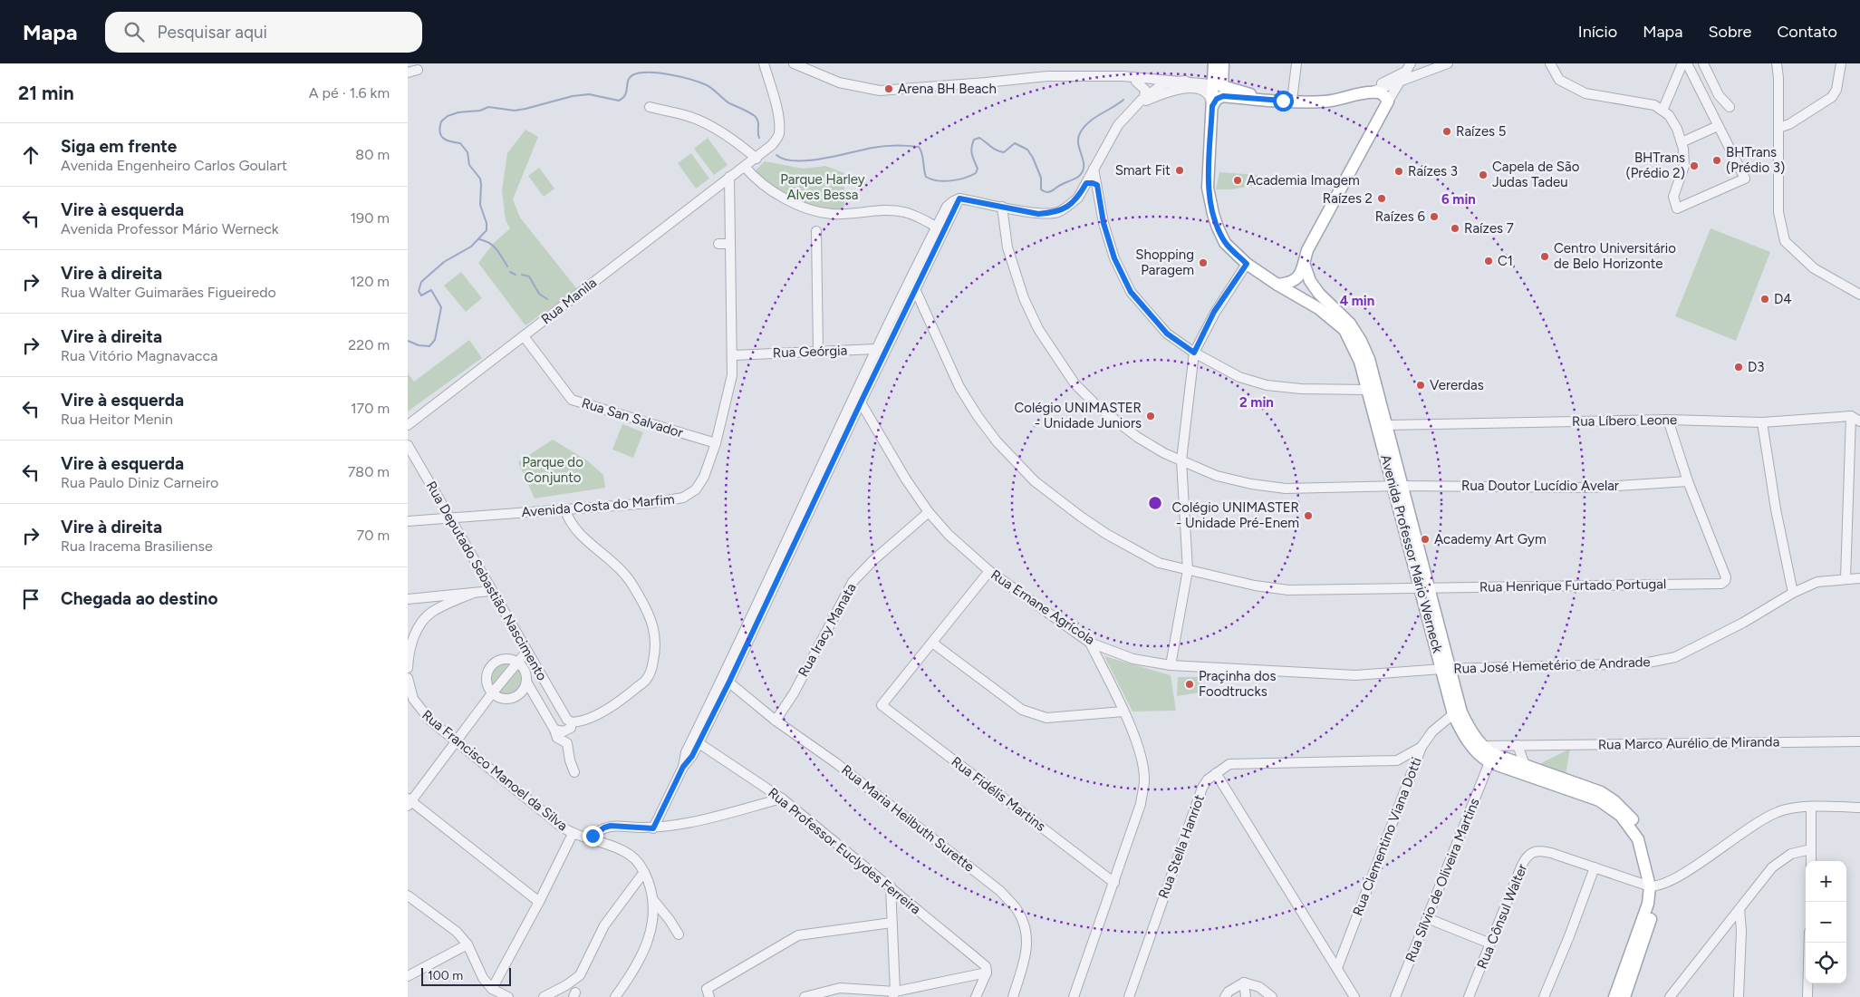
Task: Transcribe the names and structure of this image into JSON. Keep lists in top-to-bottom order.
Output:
{
  "streets": {
    "main road": ["Avenida Professor Mário Werneck"],
    "street": [
      "Rua Manila",
      "Rua Geórgia",
      "Rua San Salvador",
      "Rua Líbero Leone",
      "Rua Doutor Lucídio Avelar",
      "Avenida Costa do Marfim",
      "Rua Deputado Sebastião Nascimento",
      "Rua Henrique Furtado Portugal",
      "Rua Ernane Agrícola",
      "Rua Iracy Manata",
      "Rua José Hemetério de Andrade",
      "Rua Marco Aurélio de Miranda",
      "Rua Francisco Manoel da Silva",
      "Rua Fidélis Martins",
      "Rua Maria Heilbuth Surette",
      "Rua Clementino Viana Dotti",
      "Rua Stella Hanriot",
      "Rua Professor Euclydes Ferreira",
      "Rua Sílvio de Oliveira Martins",
      "Rua Cônsul Walter"
    ]
  },
  "crossings": [
    ["Rua Manila", "Rua San Salvador"],
    ["Rua Manila", "Avenida Costa do Marfim"],
    ["Rua Geórgia", "Avenida Costa do Marfim"],
    ["Rua San Salvador", "Avenida Costa do Marfim"],
    ["Rua Líbero Leone", "Avenida Professor Mário Werneck"],
    ["Rua Doutor Lucídio Avelar", "Avenida Professor Mário Werneck"],
    ["Rua Doutor Lucídio Avelar", "Rua Henrique Furtado Portugal"],
    ["Avenida Costa do Marfim", "Rua Deputado Sebastião Nascimento"],
    ["Avenida Professor Mário Werneck", "Rua Henrique Furtado Portugal"],
    ["Avenida Professor Mário Werneck", "Rua Ernane Agrícola"],
    ["Avenida Professor Mário Werneck", "Rua José Hemetério de Andrade"],
    ["Avenida Professor Mário Werneck", "Rua Marco Aurélio de Miranda"],
    ["Avenida Professor Mário Werneck", "Rua Clementino Viana Dotti"],
    ["Avenida Professor Mário Werneck", "Rua Sílvio de Oliveira Martins"],
    ["Avenida Professor Mário Werneck", "Rua Cônsul Walter"],
    ["Rua Ernane Agrícola", "Rua Iracy Manata"],
    ["Rua Ernane Agrícola", "Rua José Hemetério de Andrade"],
    ["Rua Iracy Manata", "Rua Maria Heilbuth Surette"],
    ["Rua Clementino Viana Dotti", "Rua Stella Hanriot"]
  ],
  "parks": ["Parque Harley Alves Bessa", "Parque do Conjunto"],
  "places": [
    "Arena BH Beach",
    "Raízes 5",
    "BHTrans (Prédio 3)",
    "BHTrans (Prédio 2)",
    "Smart Fit",
    "Raízes 3",
    "Capela de São Judas Tadeu",
    "Academia Imagem",
    "Raízes 2",
    "Raízes 6",
    "Raízes 7",
    "Centro Universitário de Belo Horizonte",
    "C1",
    "Shopping Paragem",
    "D4",
    "D3",
    "Vererdas",
    "Colégio UNIMASTER - Unidade Juniors",
    "Colégio UNIMASTER - Unidade Pré-Enem",
    "Academy Art Gym",
    "Praçinha dos Foodtrucks"
  ],
  "scale_bar": "100 m",
  "page": {
    "header": "Mapa",
    "search": "Pesquisar aqui",
    "nav": [
      "Início",
      "Mapa",
      "Sobre",
      "Contato"
    ],
    "heading": ["21 min", "A pé · 1.6 km"],
    "list": [
      ["Siga em frente", "Avenida Engenheiro Carlos Goulart", "80 m"],
      ["Vire à esquerda", "Avenida Professor Mário Werneck", "190 m"],
      ["Vire à direita", "Rua Walter Guimarães Figueiredo", "120 m"],
      ["Vire à direita", "Rua Vitório Magnavacca", "220 m"],
      ["Vire à esquerda", "Rua Heitor Menin", "170 m"],
      ["Vire à esquerda", "Rua Paulo Diniz Carneiro", "780 m"],
      ["Vire à direita", "Rua Iracema Brasiliense", "70 m"],
      "Chegada ao destino"
    ],
    "map_buttons": ["+", "−"],
    "scale": "100 m"
  },
  "rings": ["6 min", "4 min", "2 min"]
}
